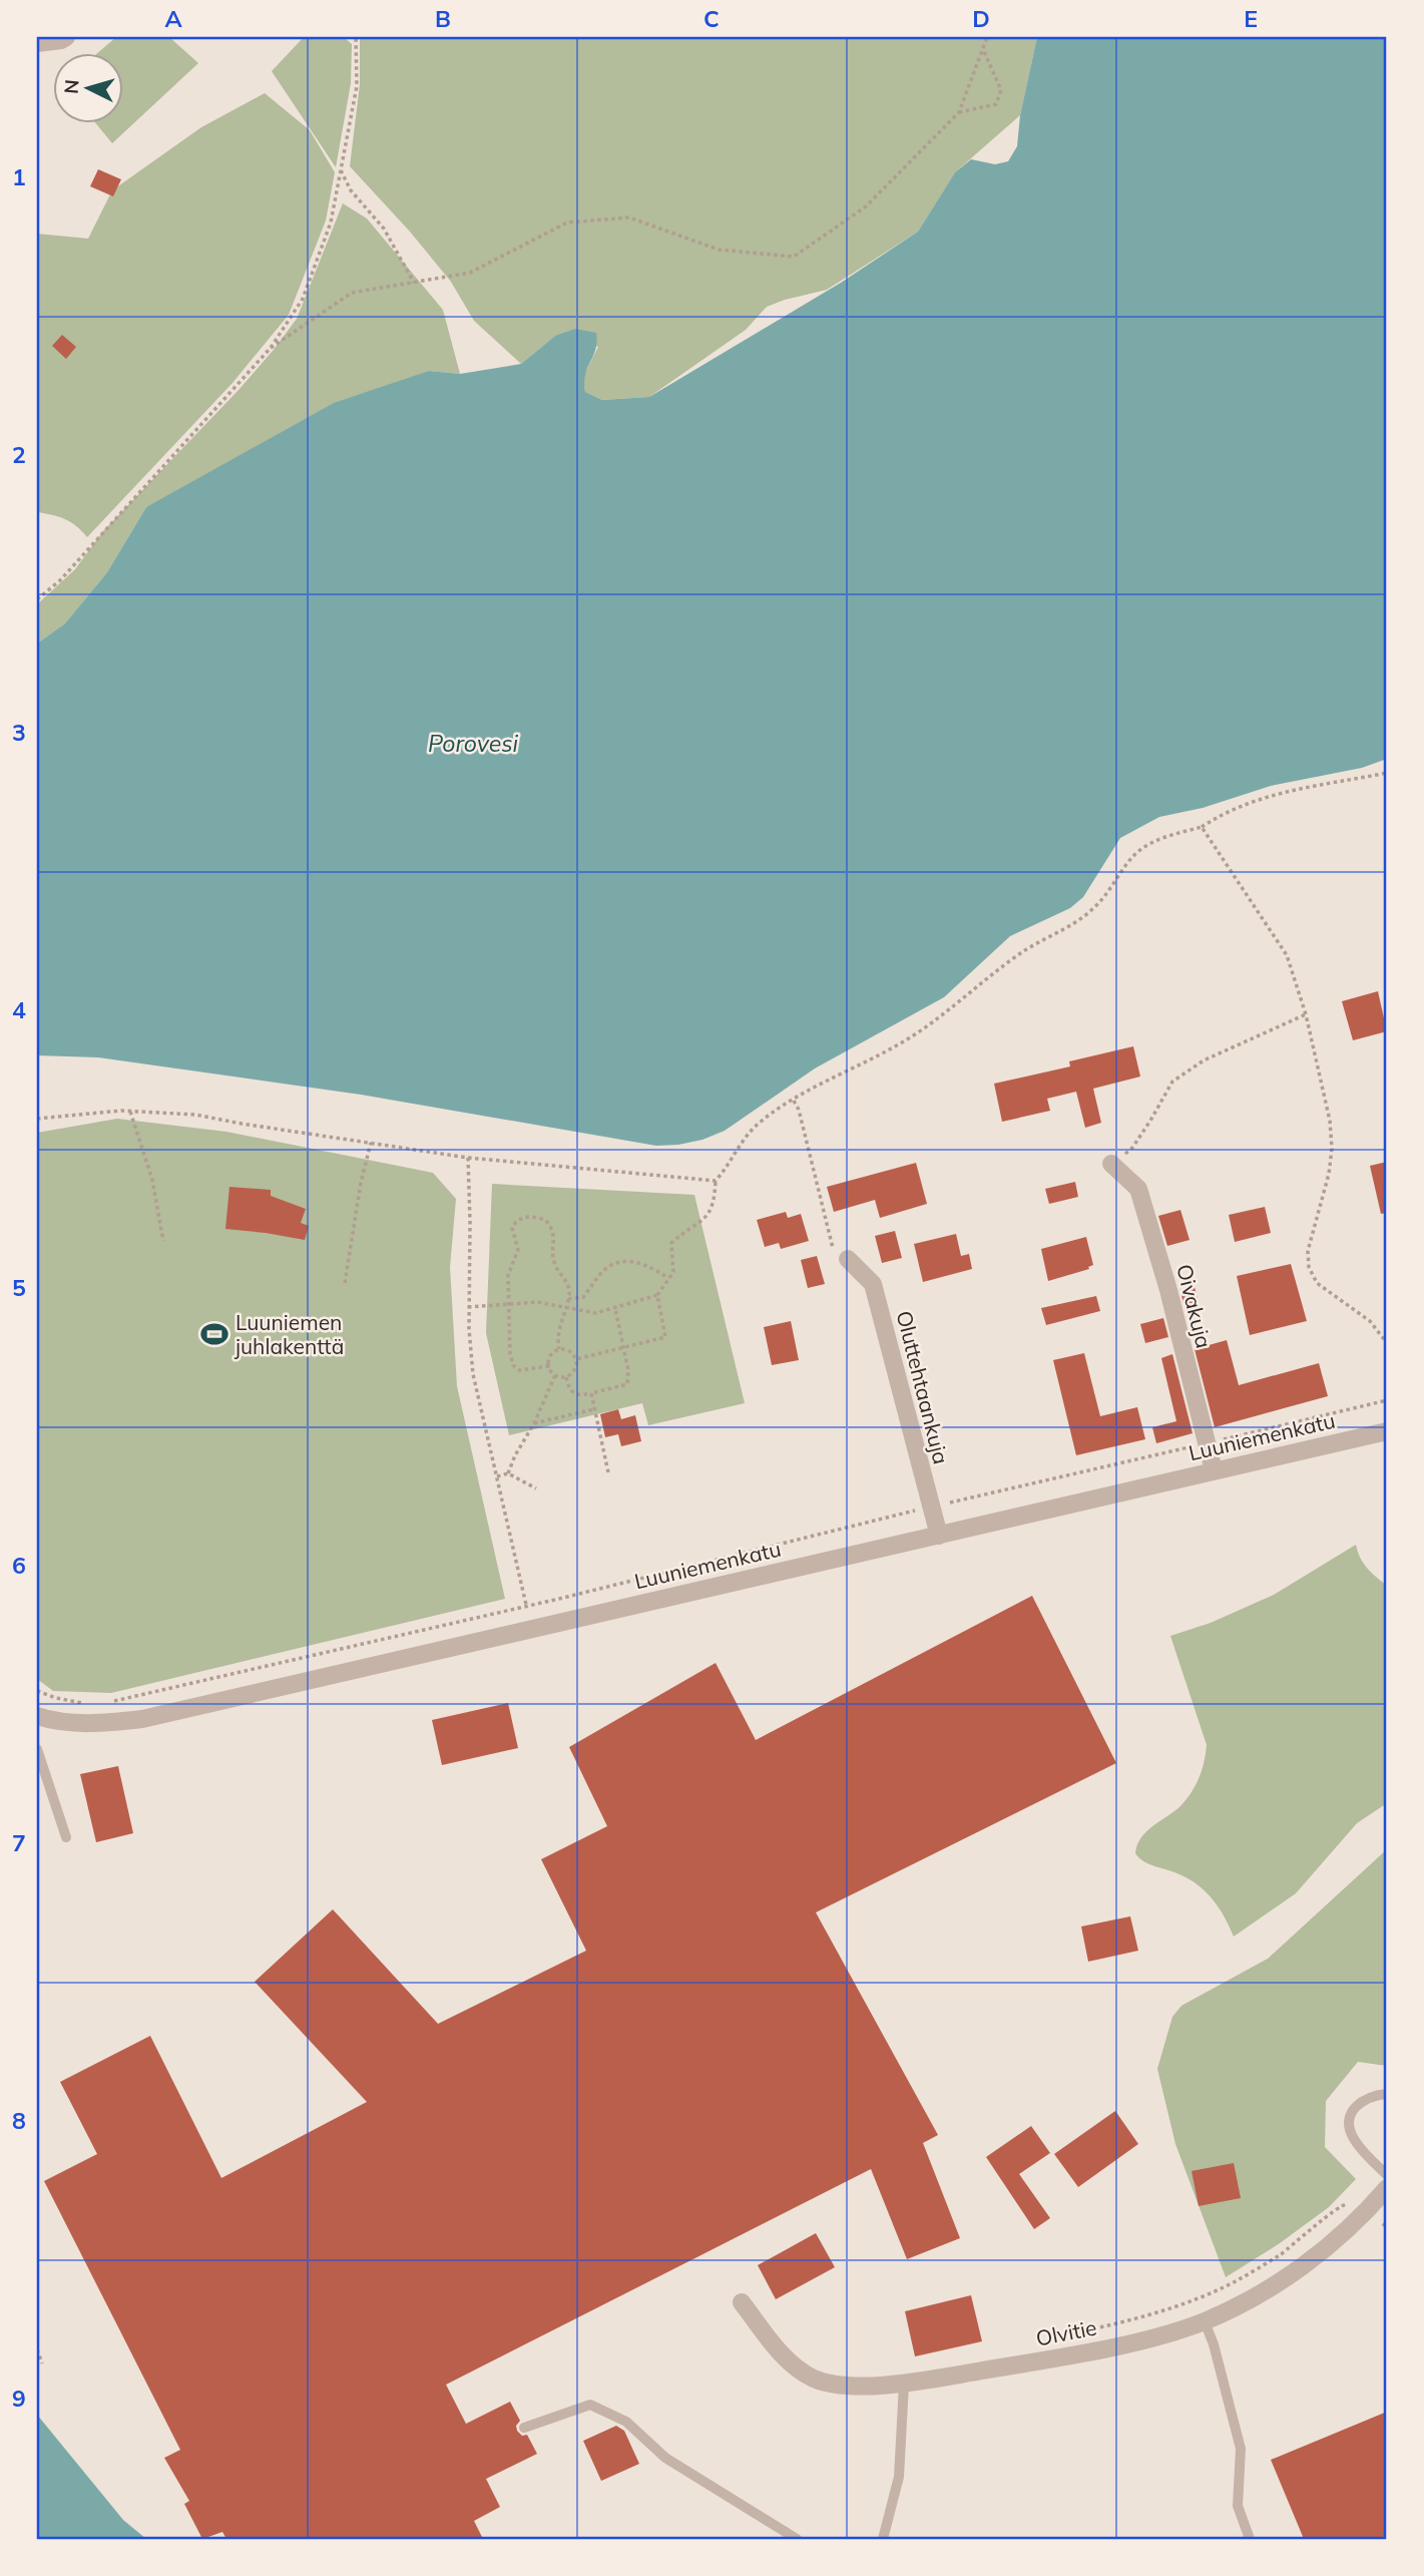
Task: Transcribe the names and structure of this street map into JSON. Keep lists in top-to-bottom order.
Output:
{
  "streets": {
    "street": [
      "Oivakuja",
      "Oluttehtaankuja",
      "Luuniemenkatu",
      "Olvitie"
    ]
  },
  "crossings": [
    ["Oivakuja", "Luuniemenkatu"],
    ["Oluttehtaankuja", "Luuniemenkatu"]
  ],
  "water": ["Porovesi"],
  "places": {
    "sports": ["Luuniemen juhlakenttä"]
  },
  "north": "left",
  "grid": {
    "columns": [
      "A",
      "B",
      "C",
      "D",
      "E"
    ],
    "rows": [
      "1",
      "2",
      "3",
      "4",
      "5",
      "6",
      "7",
      "8",
      "9"
    ]
  }
}
